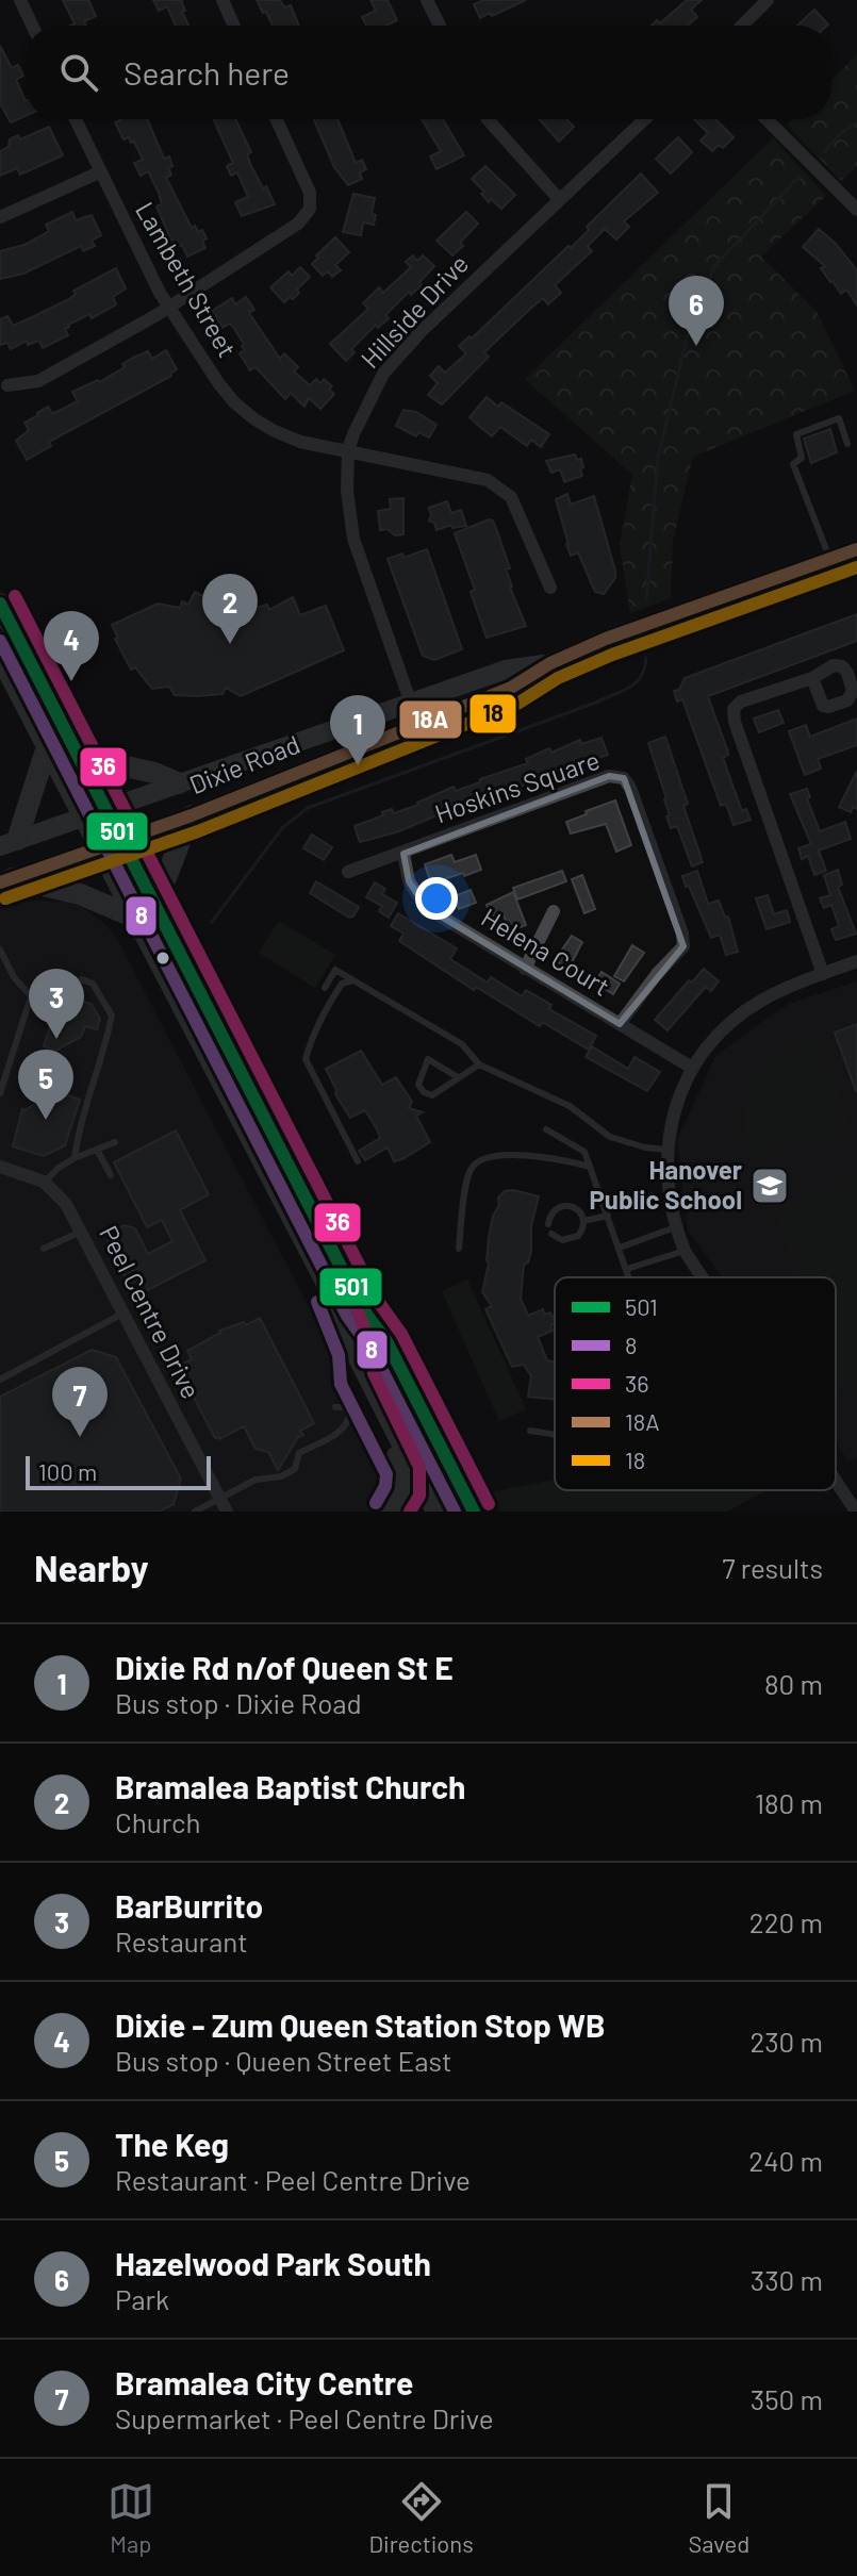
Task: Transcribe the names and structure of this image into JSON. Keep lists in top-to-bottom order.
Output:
{
  "streets": {
    "main road": ["Dixie Road"],
    "street": [
      "Lambeth Street",
      "Hillside Drive",
      "Hoskins Square",
      "Helena Court",
      "Peel Centre Drive"
    ]
  },
  "crossings": [
    ["Lambeth Street", "Hillside Drive"],
    ["Hillside Drive", "Dixie Road"],
    ["Hoskins Square", "Helena Court"]
  ],
  "places": {
    "school or university": ["Hanover Public School"]
  },
  "lines": [
    "transit line 18A",
    "transit line 18",
    "transit line 36",
    "transit line 501",
    "transit line 8"
  ],
  "legend": [
    "501",
    "8",
    "36",
    "18A",
    "18"
  ],
  "scale_bar": "100 m",
  "page": {
    "search": "Search here",
    "pins": [
      "6",
      "2",
      "4",
      "1",
      "3",
      "5",
      "7"
    ],
    "scale": "100 m",
    "heading": ["Nearby", "7 results"],
    "list": [
      {
        "mark": "1",
        "name": "Dixie Rd n/of Queen St E",
        "note": "Bus stop · Dixie Road",
        "value": "80 m"
      },
      {
        "mark": "2",
        "name": "Bramalea Baptist Church",
        "note": "Church",
        "value": "180 m"
      },
      {
        "mark": "3",
        "name": "BarBurrito",
        "note": "Restaurant",
        "value": "220 m"
      },
      {
        "mark": "4",
        "name": "Dixie - Zum Queen Station Stop WB",
        "note": "Bus stop · Queen Street East",
        "value": "230 m"
      },
      {
        "mark": "5",
        "name": "The Keg",
        "note": "Restaurant · Peel Centre Drive",
        "value": "240 m"
      },
      {
        "mark": "6",
        "name": "Hazelwood Park South",
        "note": "Park",
        "value": "330 m"
      },
      {
        "mark": "7",
        "name": "Bramalea City Centre",
        "note": "Supermarket · Peel Centre Drive",
        "value": "350 m"
      }
    ],
    "nav": ["Map", "Directions", "Saved"]
  }
}
